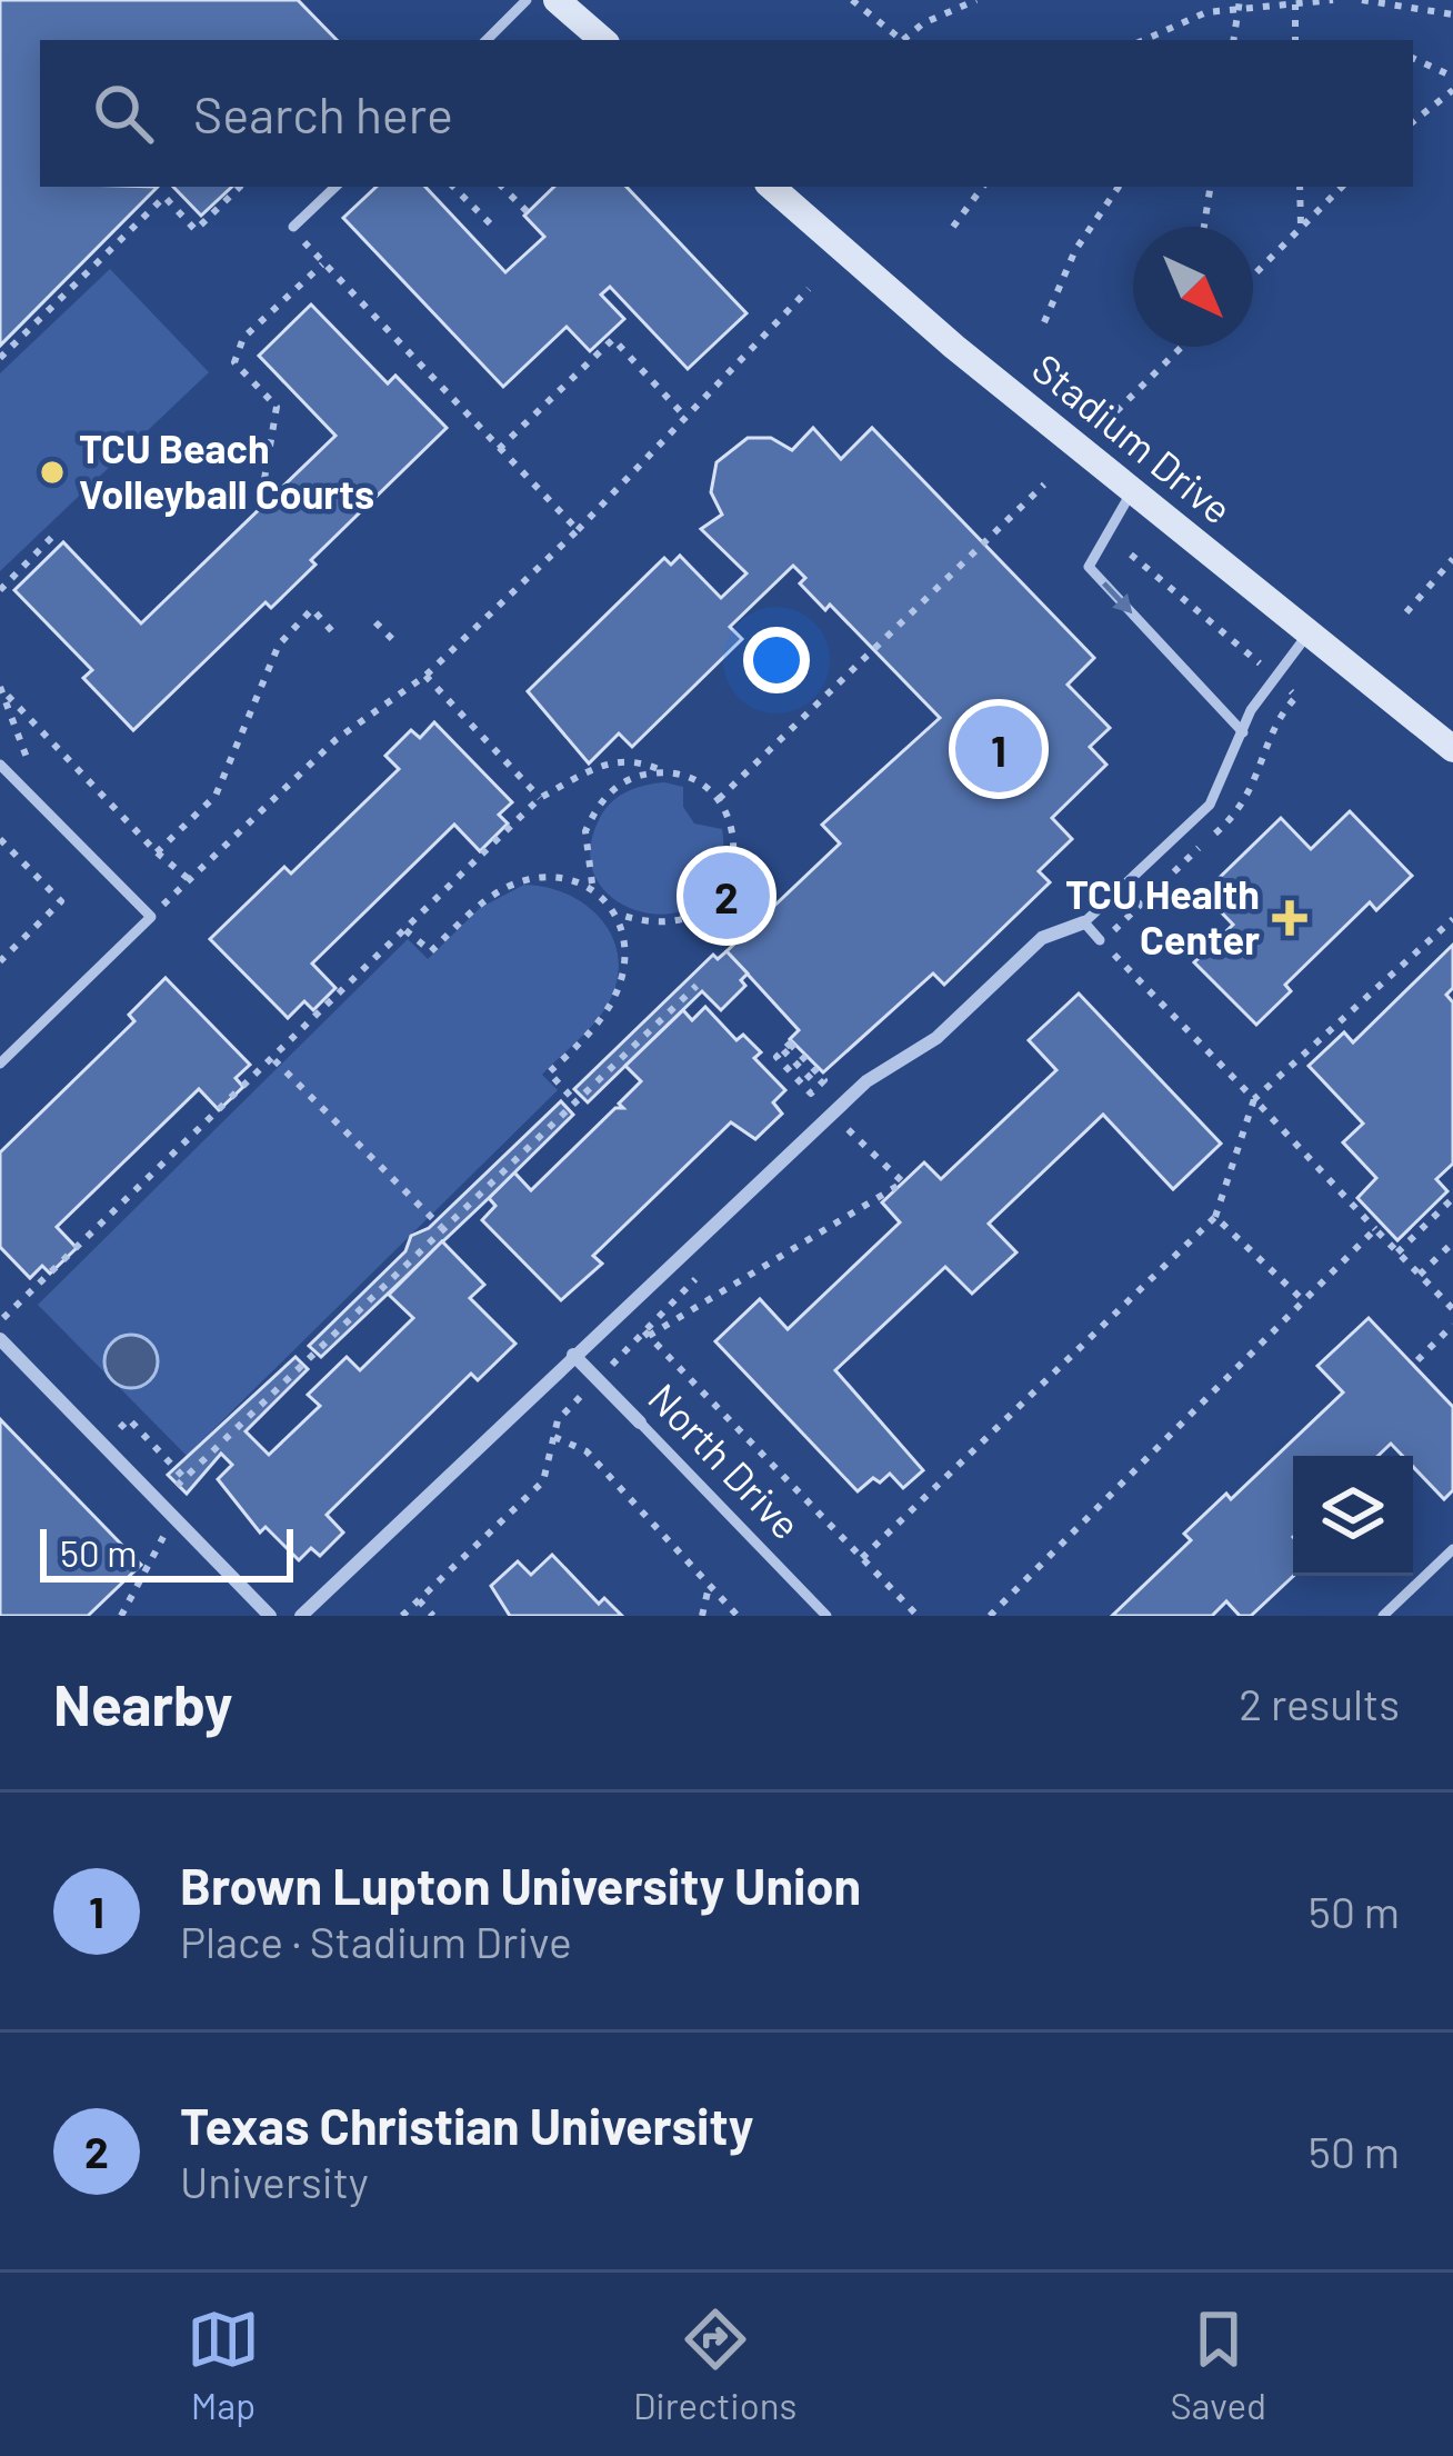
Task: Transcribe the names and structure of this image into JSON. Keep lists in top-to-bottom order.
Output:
{
  "streets": {
    "street": ["Stadium Drive", "North Drive"]
  },
  "places": {
    "other": ["TCU Beach Volleyball Courts"],
    "health": ["TCU Health Center"]
  },
  "scale_bar": "50 m",
  "north": "bottom right",
  "page": {
    "search": "Search here",
    "pins": ["1", "2"],
    "scale": "50 m",
    "heading": ["Nearby", "2 results"],
    "list": [
      {
        "mark": "1",
        "name": "Brown Lupton University Union",
        "note": "Place · Stadium Drive",
        "value": "50 m"
      },
      {
        "mark": "2",
        "name": "Texas Christian University",
        "note": "University",
        "value": "50 m"
      }
    ],
    "nav": ["Map", "Directions", "Saved"]
  }
}
